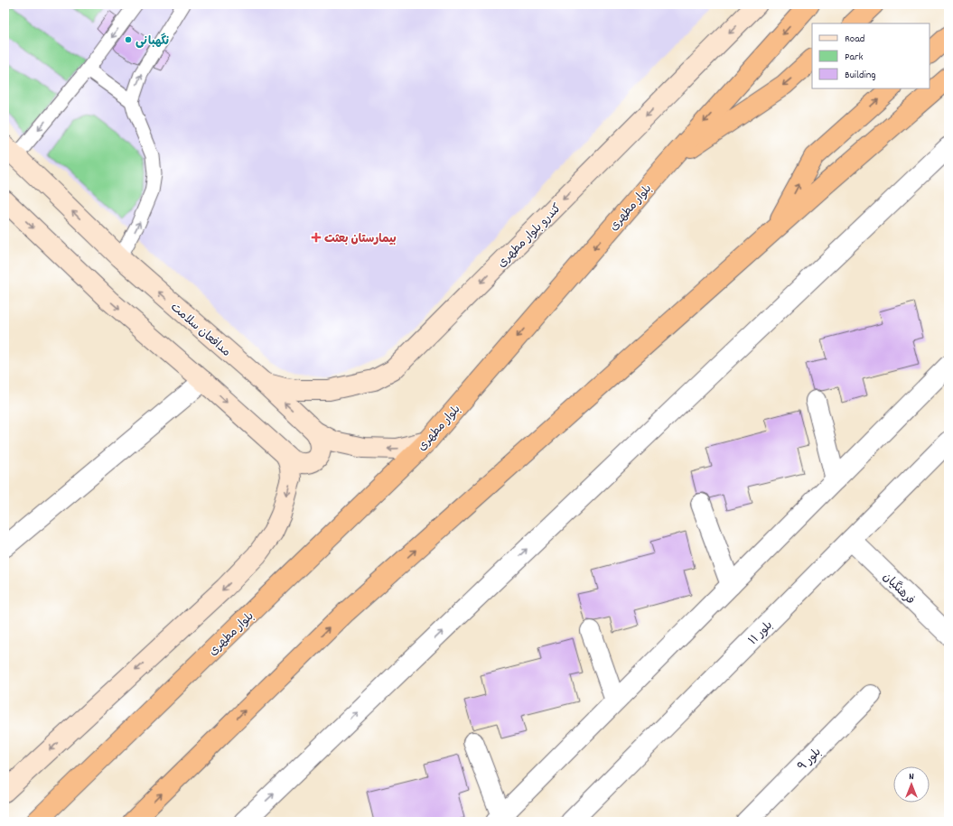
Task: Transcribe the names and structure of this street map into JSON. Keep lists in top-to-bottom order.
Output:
{
  "streets": {
    "highway": ["بلوار مطهری"],
    "main road": ["کندرو بلوار مطهری", "مدافعان سلامت"],
    "street": ["فرهنگیان", "بلور ۱۱", "بلور ۹"]
  },
  "crossings": [
    ["بلوار مطهری", "مدافعان سلامت"],
    ["کندرو بلوار مطهری", "مدافعان سلامت"],
    ["فرهنگیان", "بلور ۱۱"]
  ],
  "one_way": ["کندرو بلوار مطهری"],
  "places": {
    "other": ["نگهبانی"],
    "health": ["بیمارستان بعثت"]
  },
  "legend": ["Road", "Park", "Building"],
  "north": "top"
}
